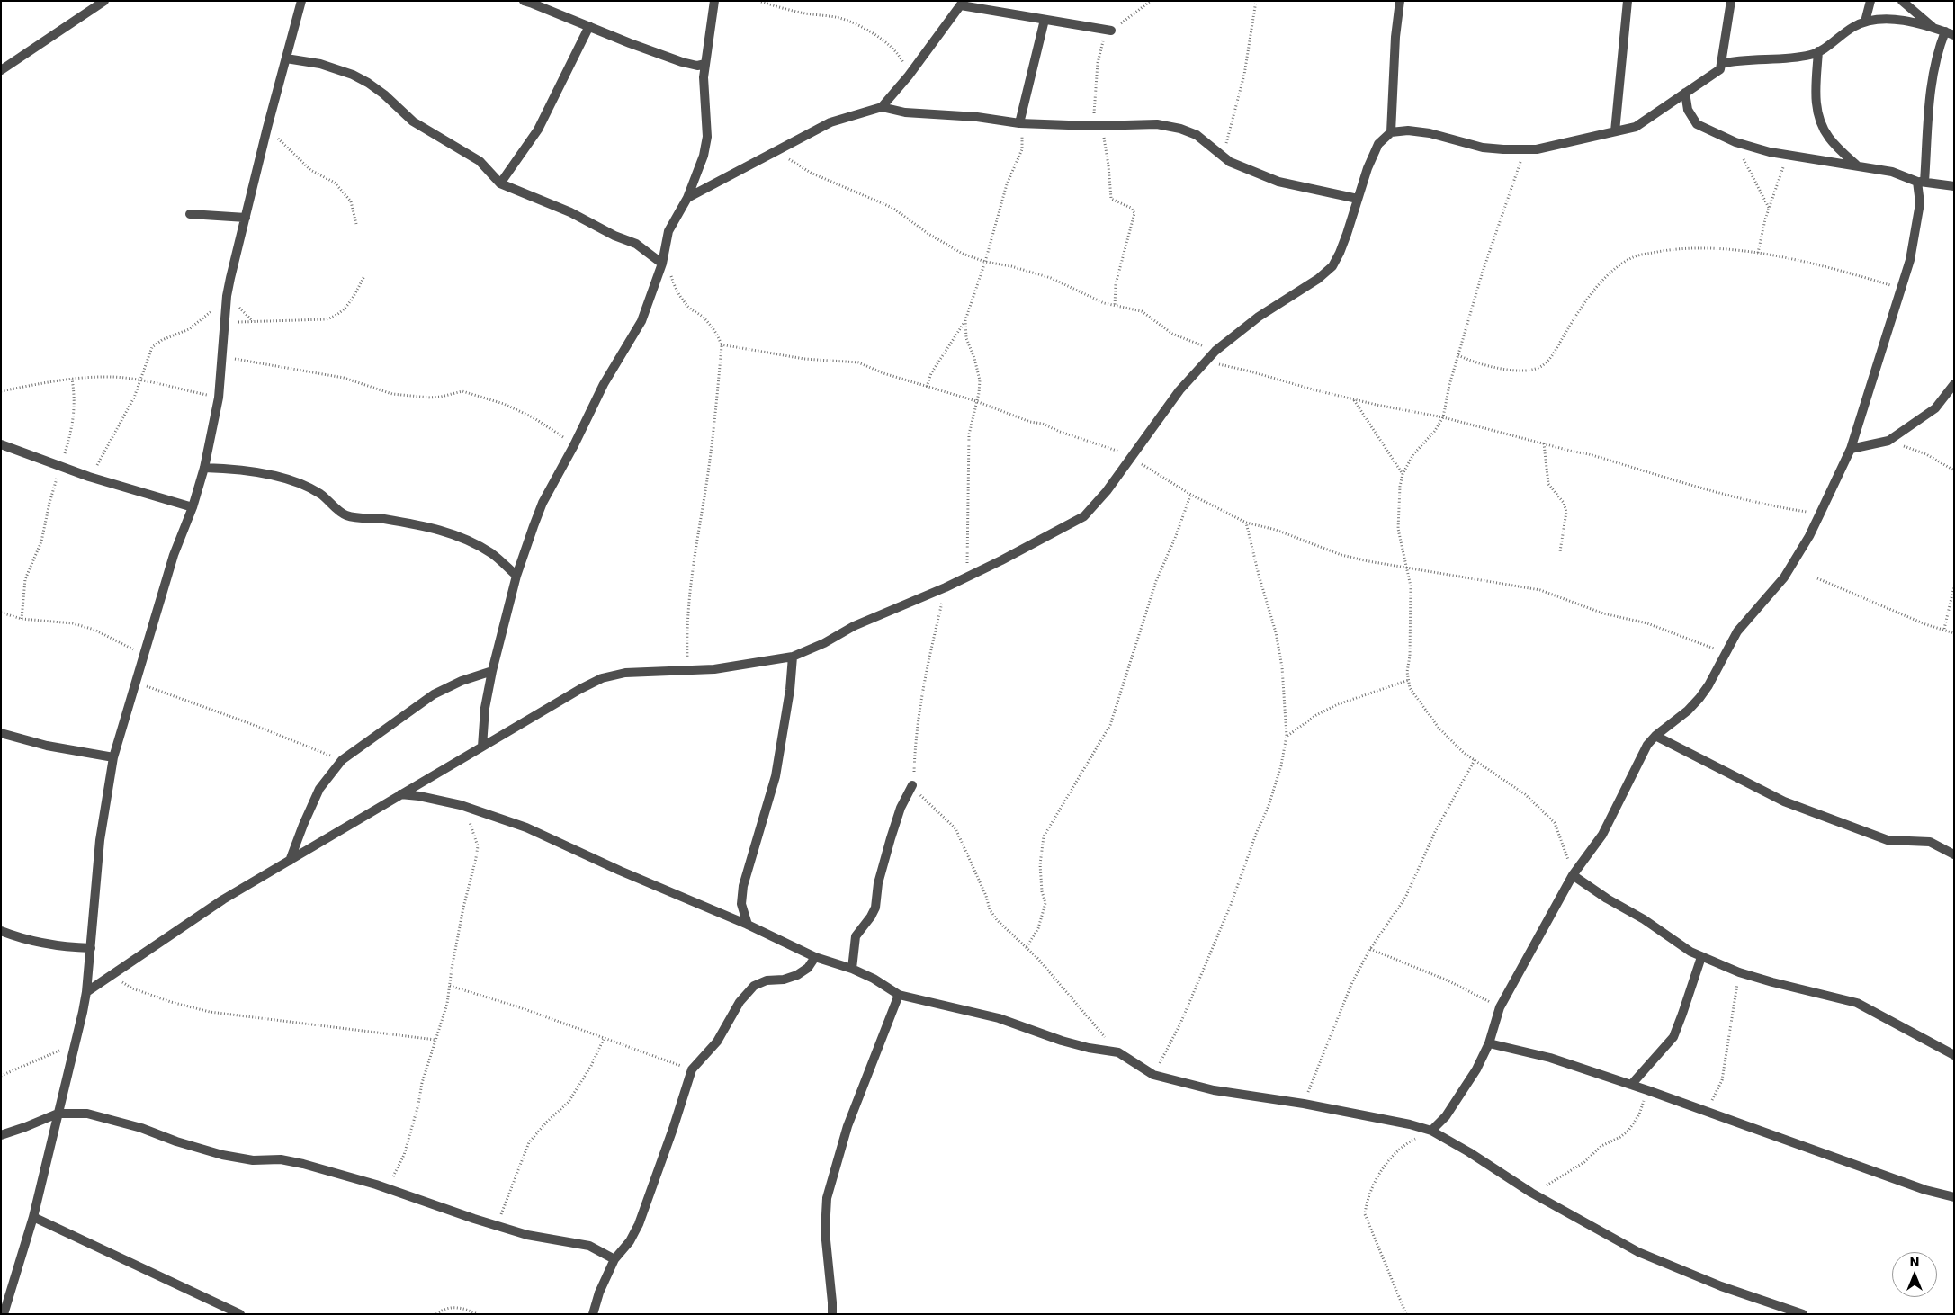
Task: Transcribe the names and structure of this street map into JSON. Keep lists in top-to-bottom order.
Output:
{
  "north": "top"
}
